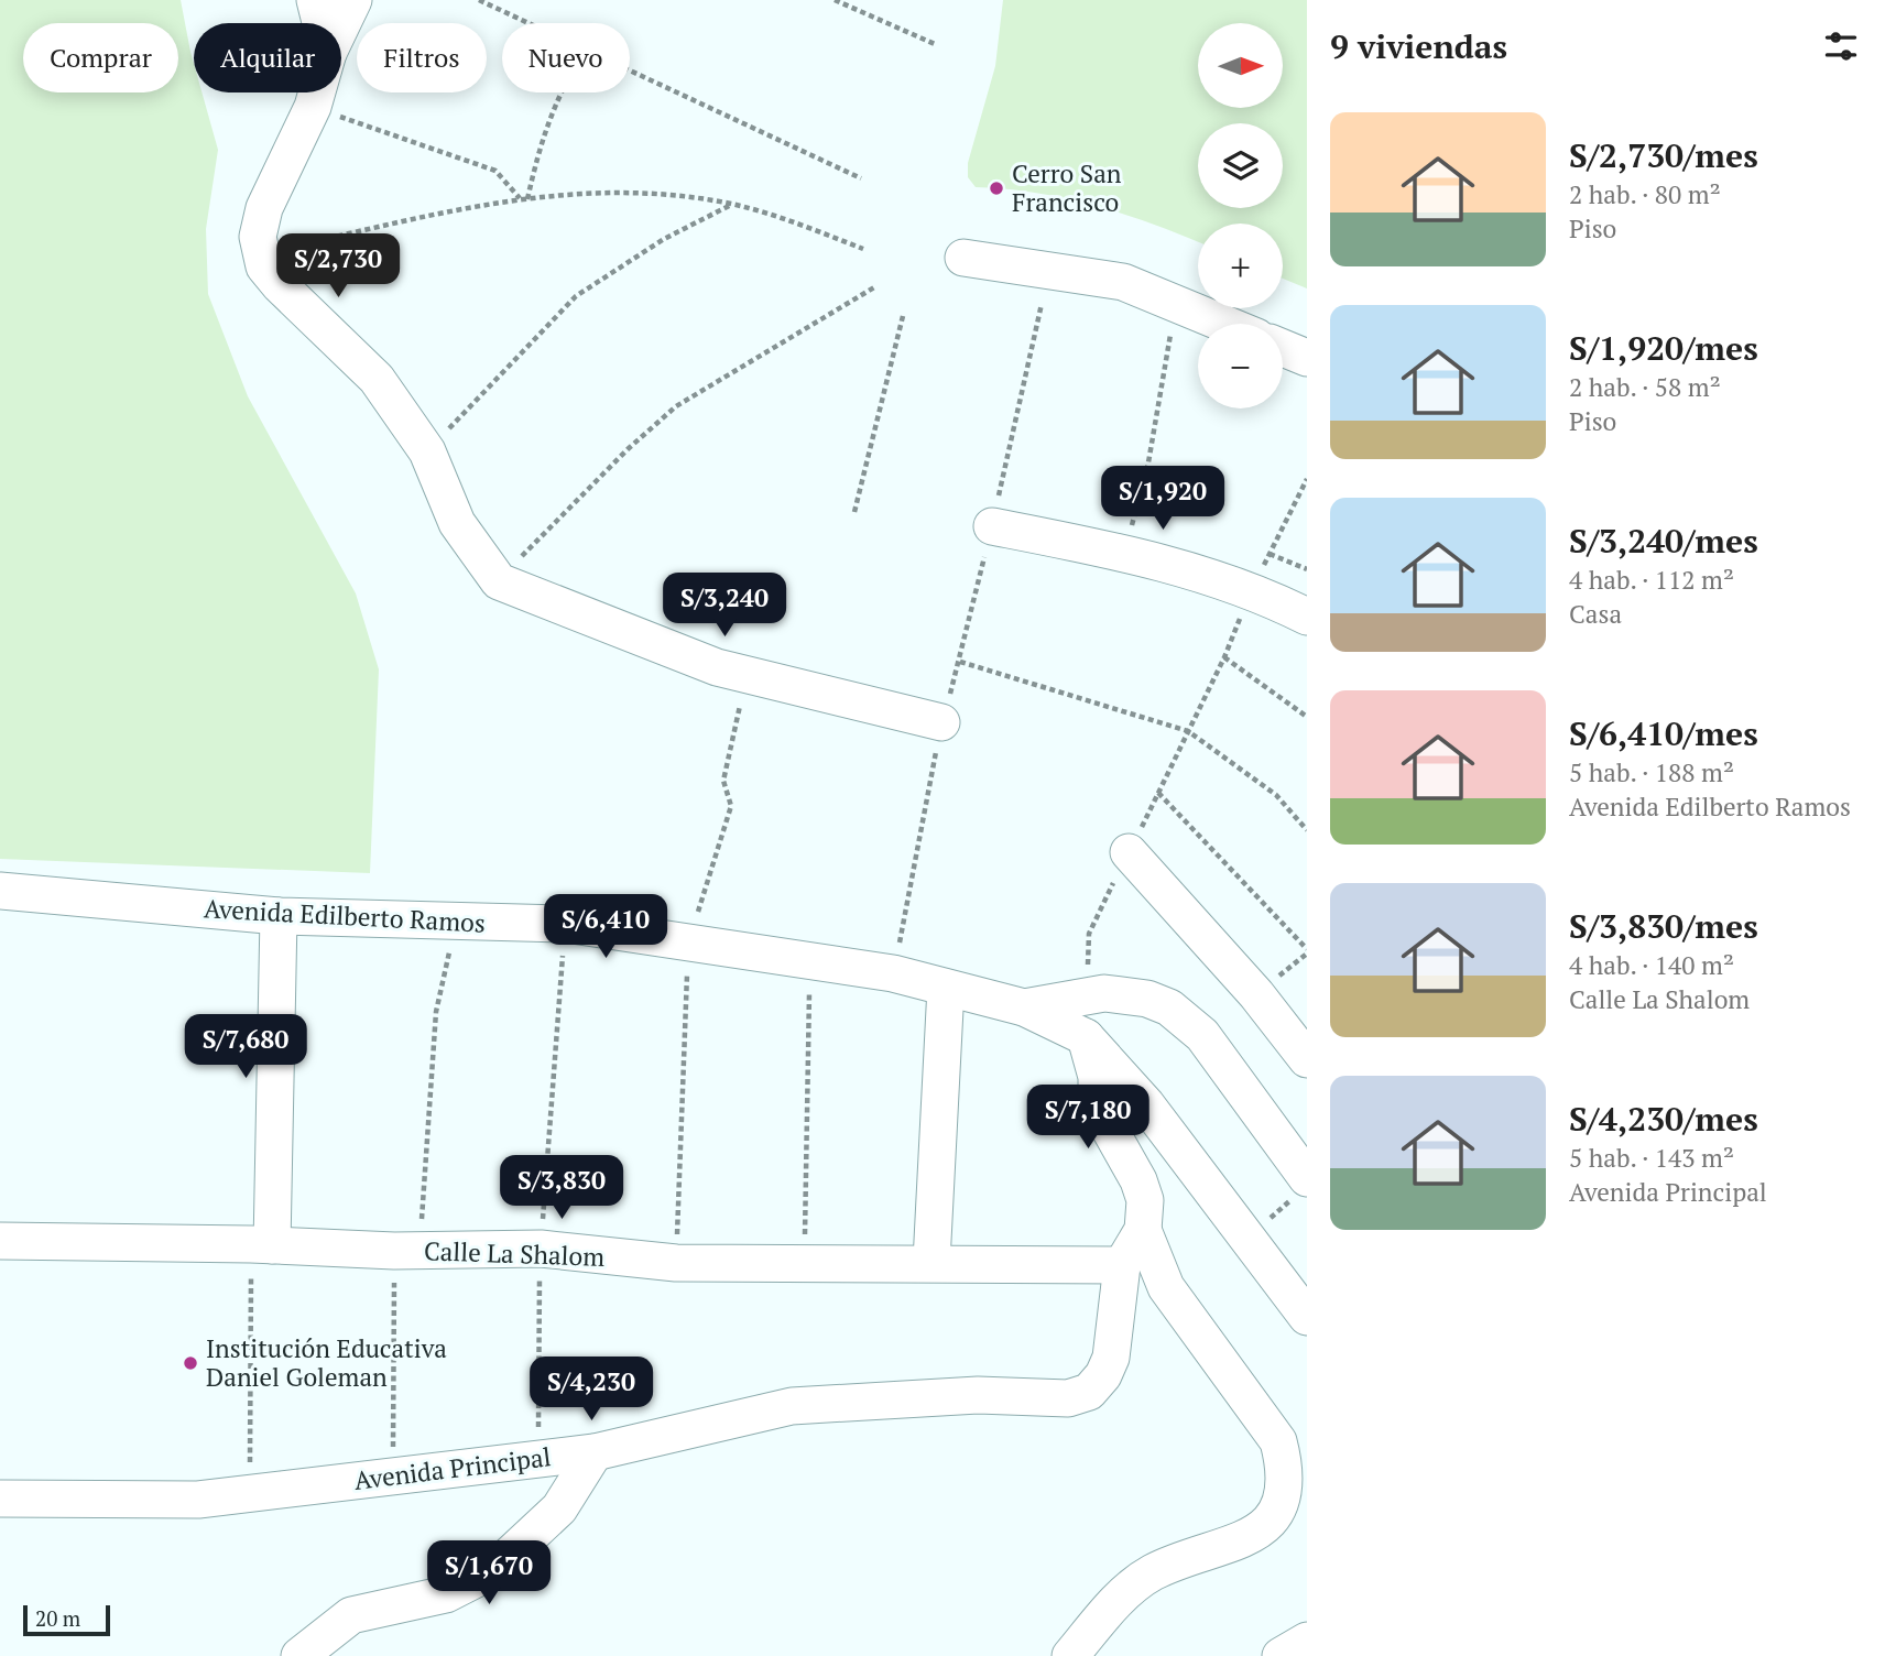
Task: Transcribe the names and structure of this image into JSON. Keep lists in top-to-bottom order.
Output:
{
  "streets": {
    "street": ["Avenida Edilberto Ramos", "Calle La Shalom", "Avenida Principal"]
  },
  "crossings": [
    ["Calle La Shalom", "Avenida Principal"]
  ],
  "places": ["Cerro San Francisco", "Institución Educativa Daniel Goleman"],
  "scale_bar": "20 m",
  "north": "right",
  "page": {
    "heading": "9 viviendas",
    "map_buttons": ["+", "−"],
    "chip": [
      "Comprar",
      "Alquilar",
      "Filtros",
      "Nuevo"
    ],
    "list": [
      {
        "name": "S/2,730/mes",
        "note": "2 hab. · 80 m² · Piso"
      },
      {
        "name": "S/1,920/mes",
        "note": "2 hab. · 58 m² · Piso"
      },
      {
        "name": "S/3,240/mes",
        "note": "4 hab. · 112 m² · Casa"
      },
      {
        "name": "S/6,410/mes",
        "note": "5 hab. · 188 m² · Avenida Edilberto Ramos"
      },
      {
        "name": "S/3,830/mes",
        "note": "4 hab. · 140 m² · Calle La Shalom"
      },
      {
        "name": "S/4,230/mes",
        "note": "5 hab. · 143 m² · Avenida Principal"
      }
    ],
    "price": [
      "S/2,730",
      "S/1,920",
      "S/3,240",
      "S/6,410",
      "S/7,680",
      "S/7,180",
      "S/3,830",
      "S/4,230",
      "S/1,670"
    ],
    "scale": "20 m"
  }
}
